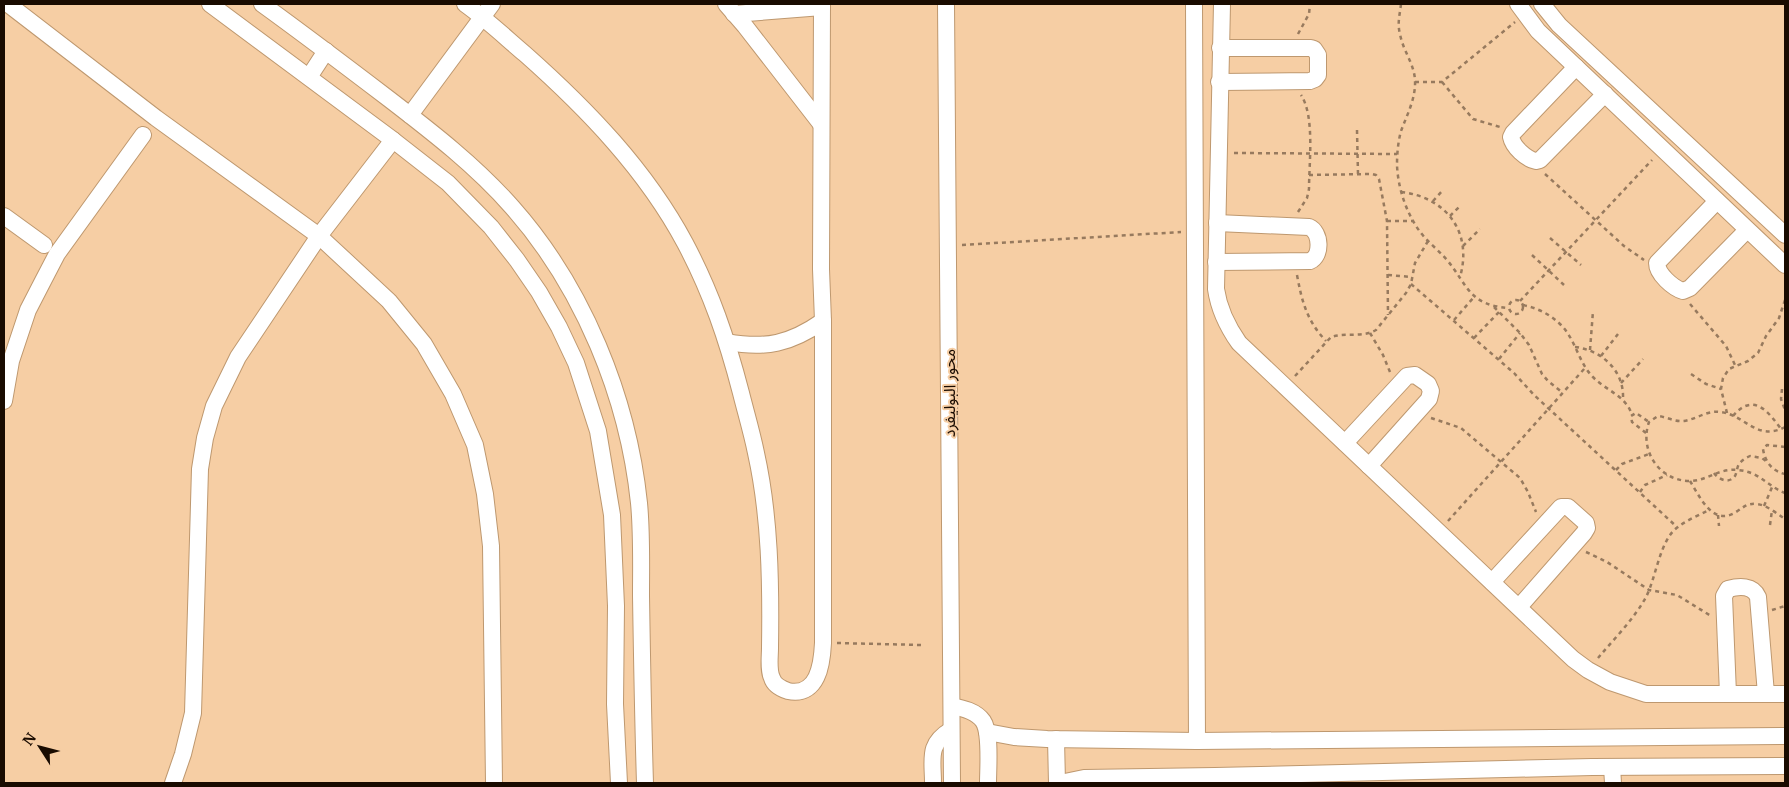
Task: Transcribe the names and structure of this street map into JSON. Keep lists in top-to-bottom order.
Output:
{
  "streets": {
    "street": ["محور البوليفرد"]
  },
  "north": "top left"
}
